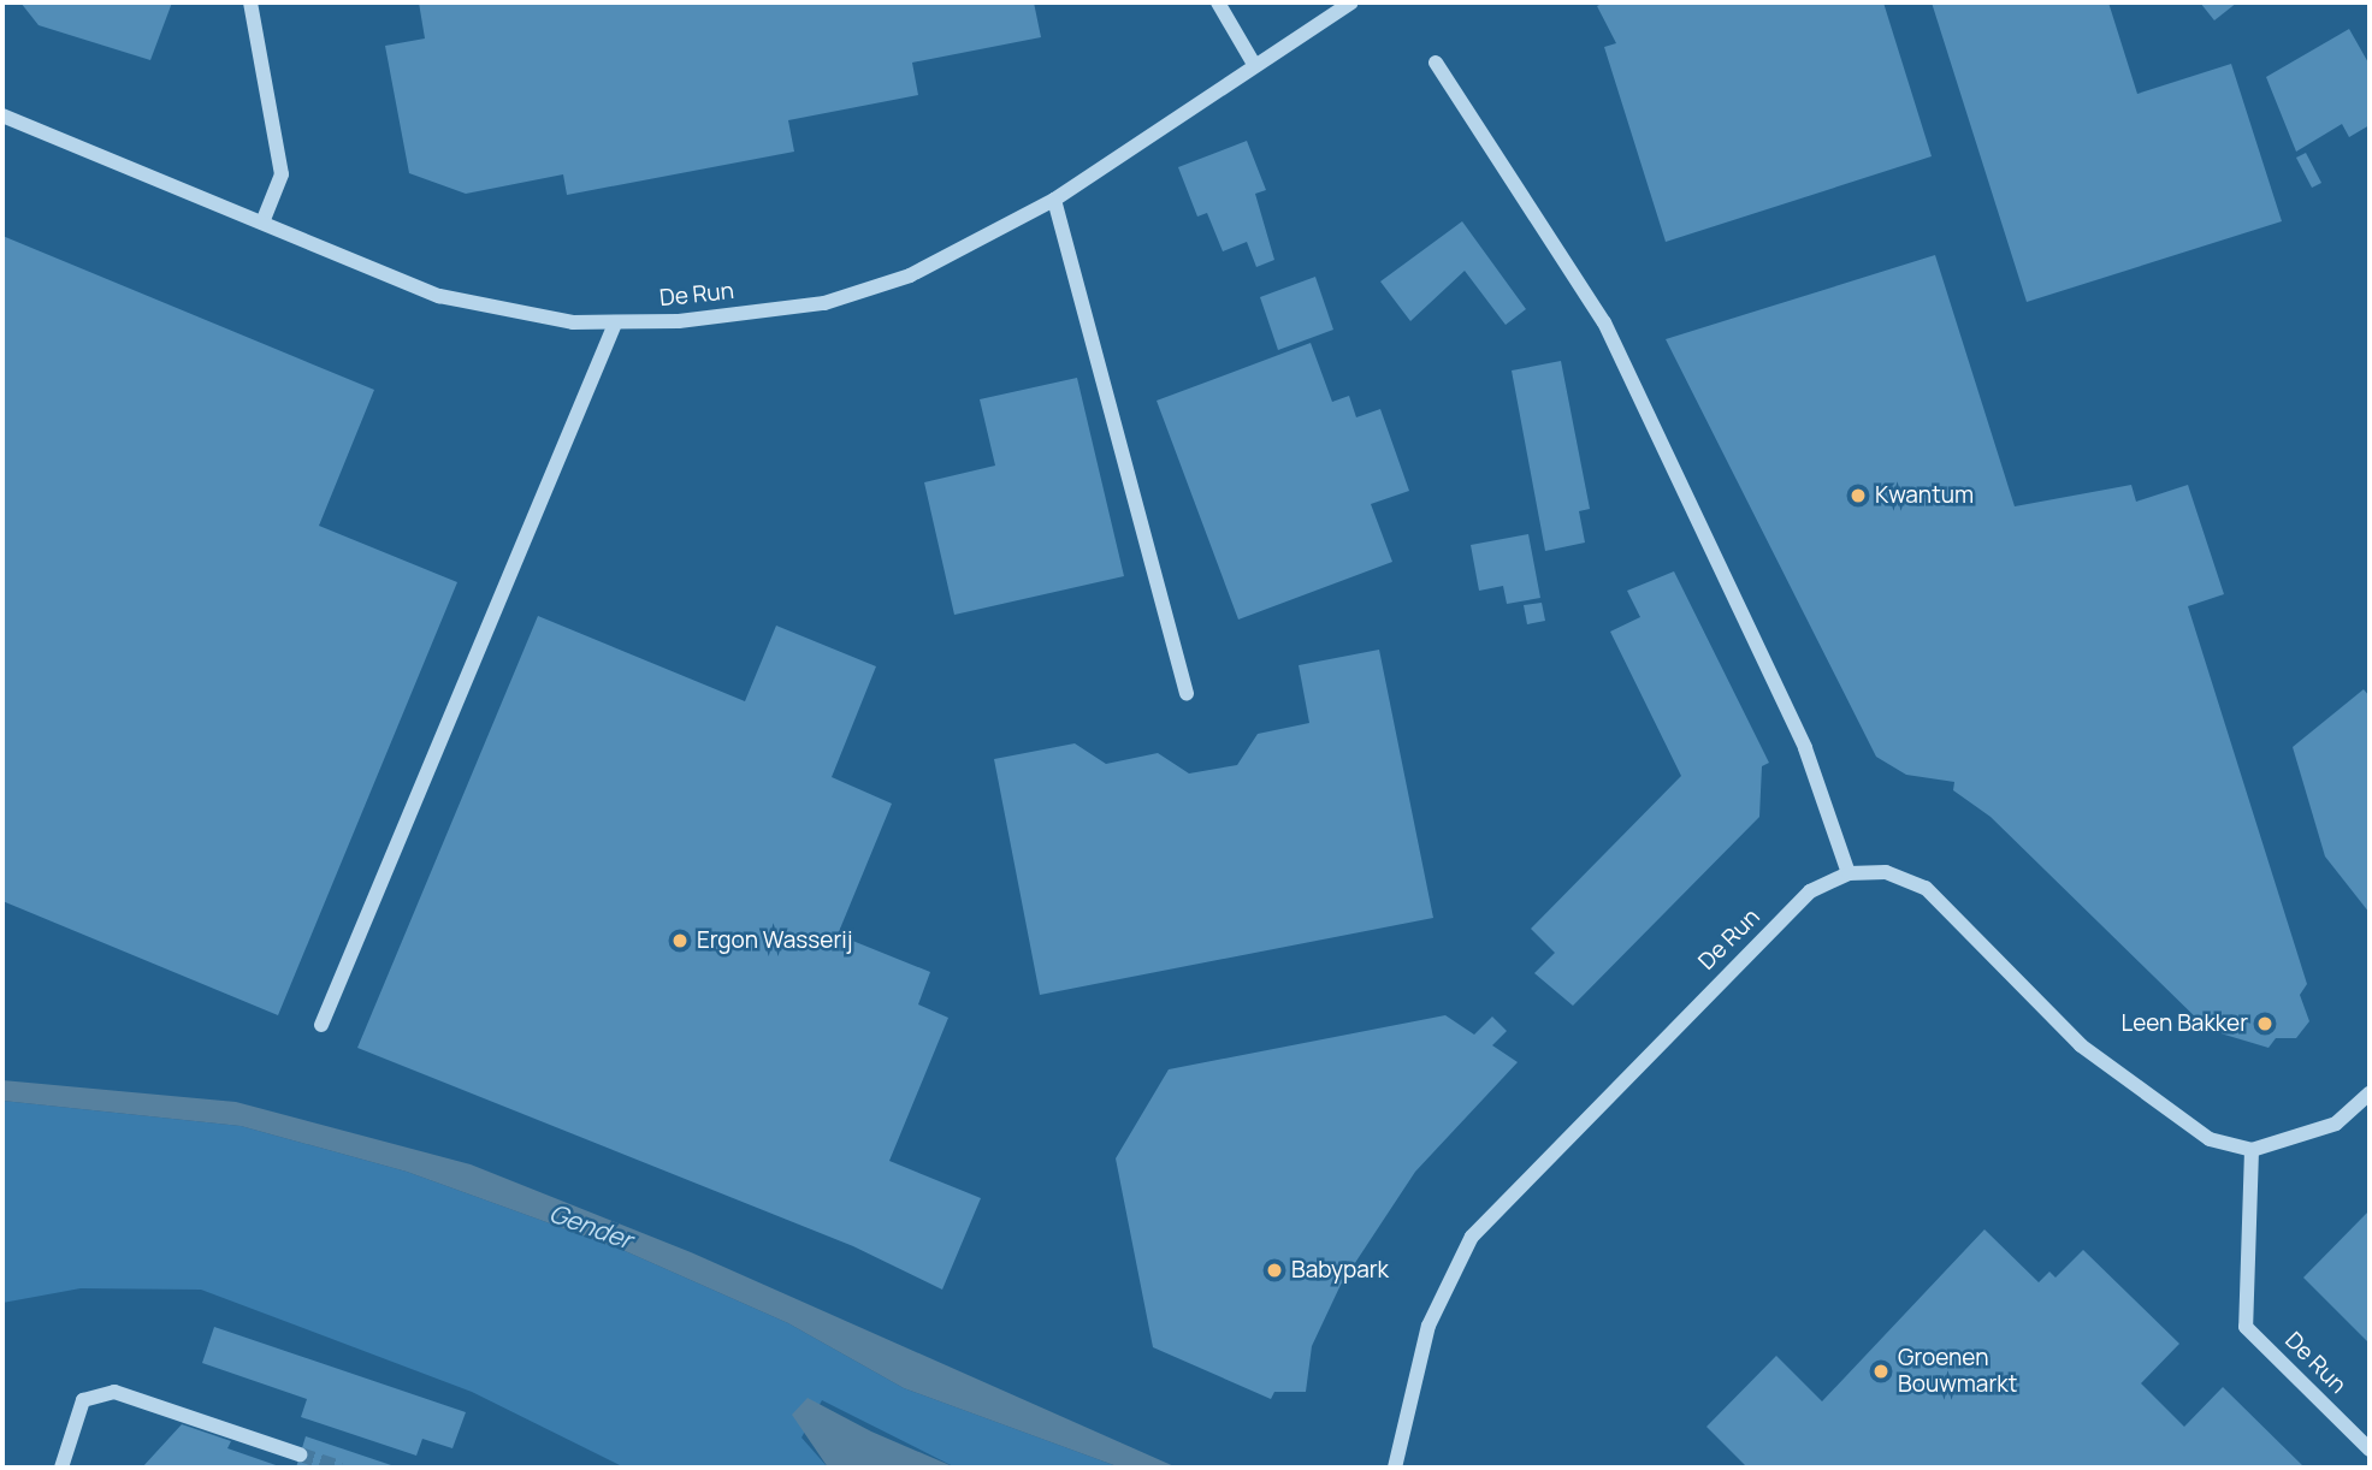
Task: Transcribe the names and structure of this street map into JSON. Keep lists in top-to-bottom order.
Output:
{
  "streets": {
    "street": ["De Run"]
  },
  "water": ["Gender"],
  "places": [
    "Kwantum",
    "Ergon Wasserij",
    "Leen Bakker",
    "Babypark",
    "Groenen Bouwmarkt"
  ]
}
